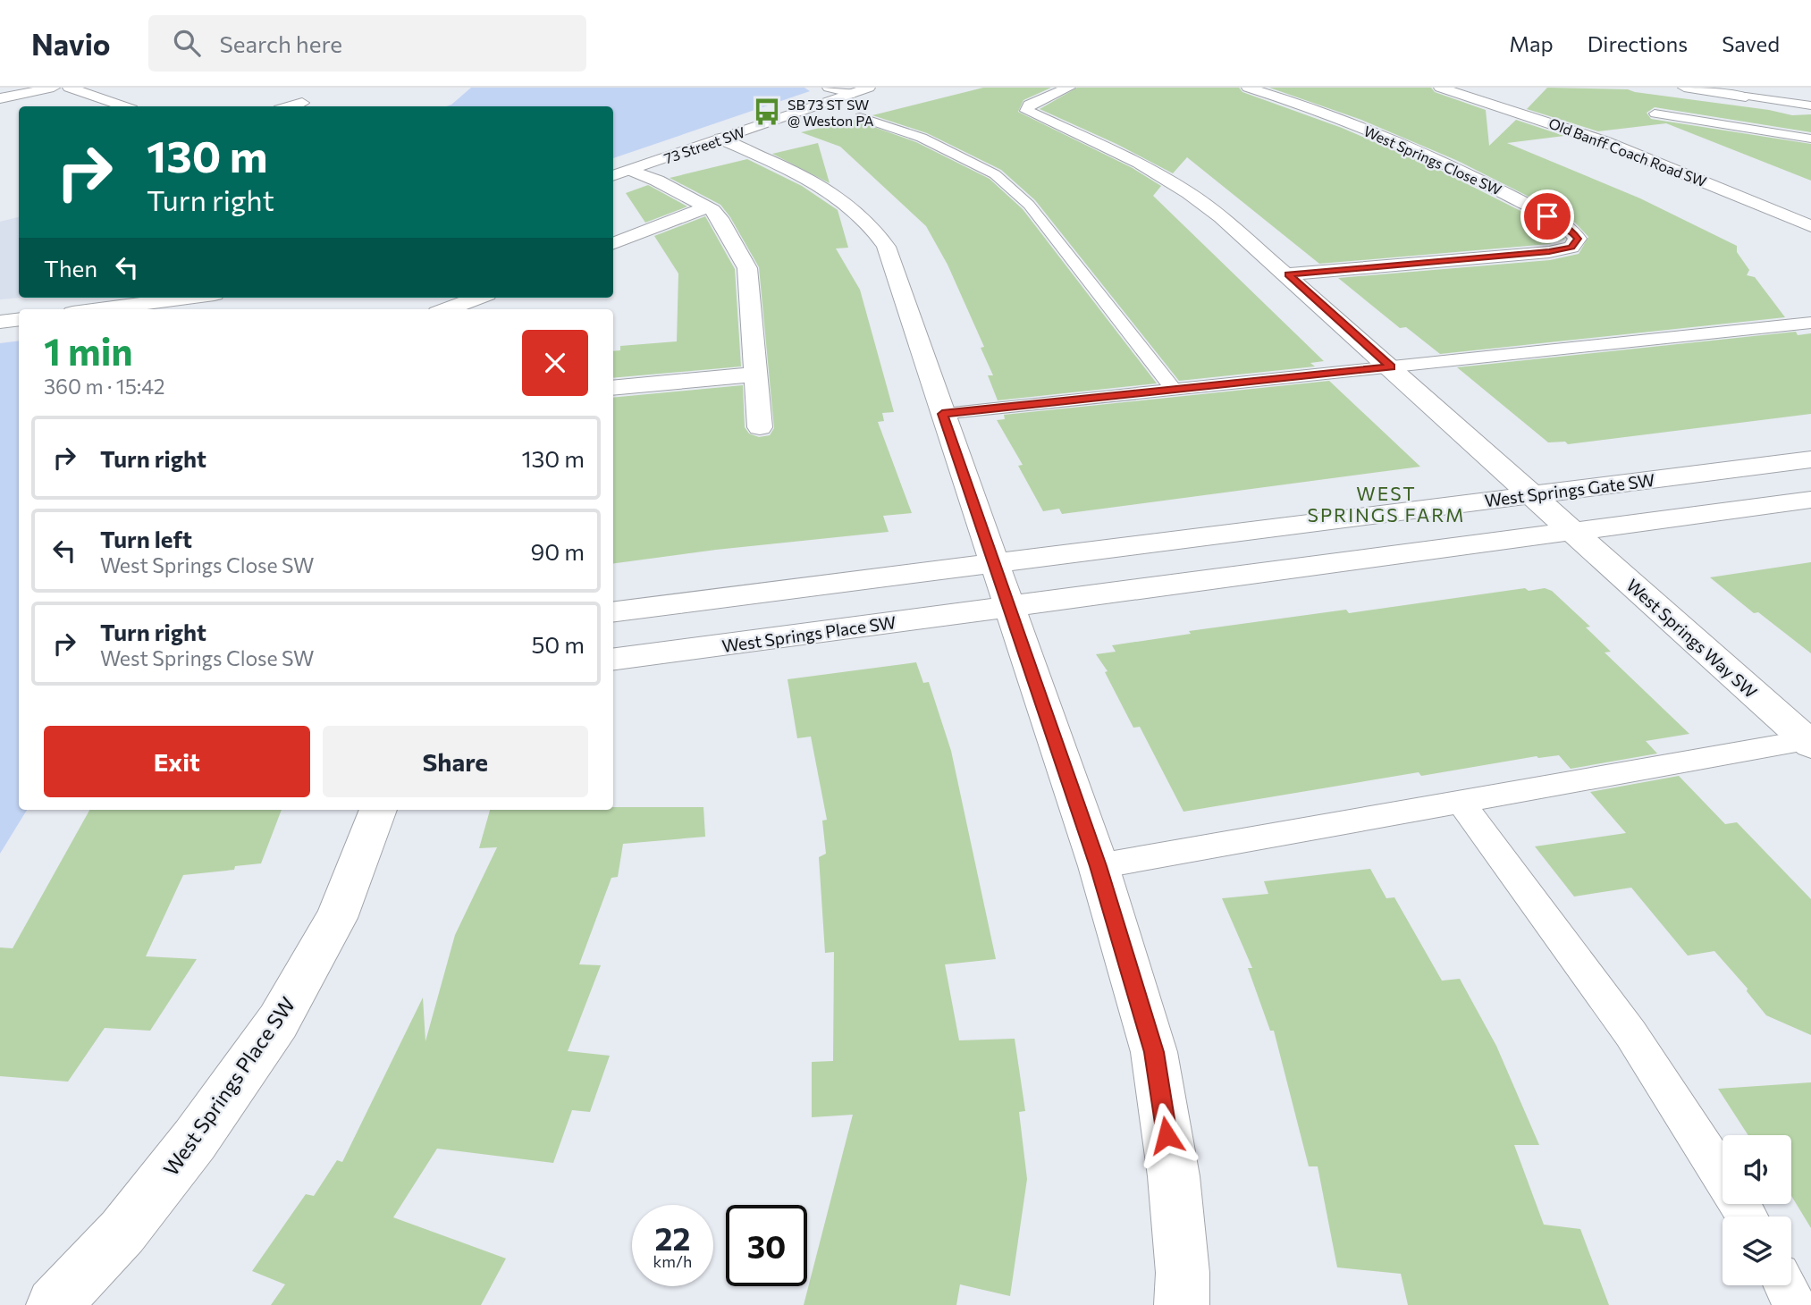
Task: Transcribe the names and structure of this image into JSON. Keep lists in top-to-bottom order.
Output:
{
  "streets": {
    "street": [
      "73 Street SW",
      "Old Banff Coach Road SW",
      "West Springs Close SW",
      "West Springs Gate SW",
      "West Springs Place SW",
      "West Springs Way SW"
    ]
  },
  "districts": ["WEST SPRINGS FARM"],
  "places": {
    "bus stop": ["SB 73 ST SW @ Weston PA"]
  },
  "page": {
    "header": "Navio",
    "search": "Search here",
    "nav": ["Map", "Directions", "Saved"],
    "turn": ["130 m", "Turn right"],
    "then": "Then",
    "heading": ["1 min", "360 m · 15:42"],
    "list": [
      {
        "name": "Turn right",
        "value": "130 m"
      },
      {
        "name": "Turn left",
        "note": "West Springs Close SW",
        "value": "90 m"
      },
      {
        "name": "Turn right",
        "note": "West Springs Close SW",
        "value": "50 m"
      }
    ],
    "buttons": ["Exit", "Share"],
    "speed": "22 km/h",
    "limit": "30"
  }
}
